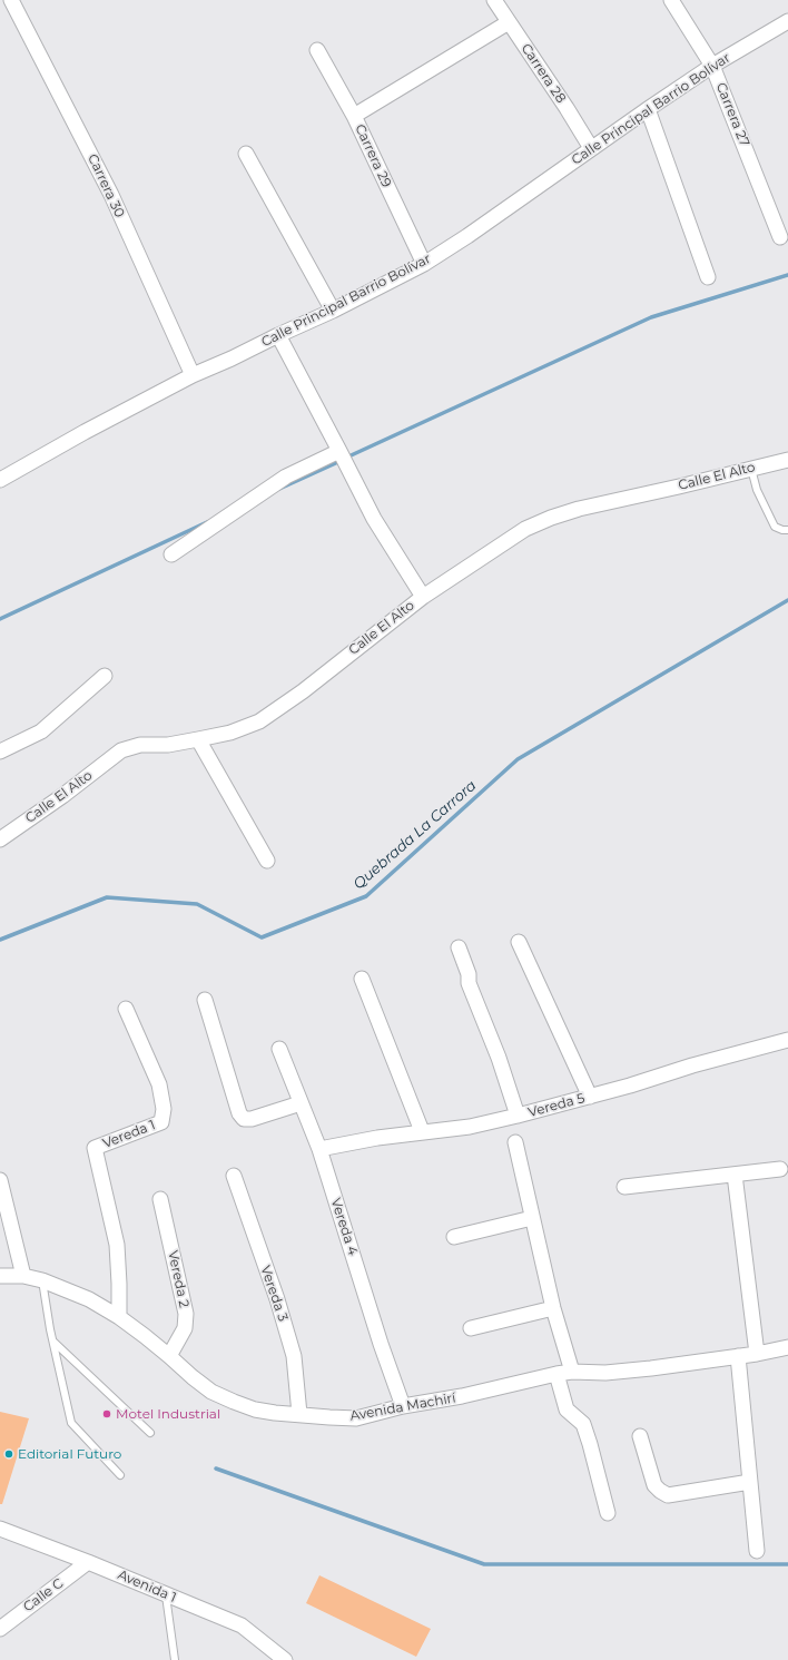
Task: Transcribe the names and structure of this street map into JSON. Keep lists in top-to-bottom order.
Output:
{
  "streets": {
    "street": [
      "Carrera 28",
      "Calle Principal Barrio Bolívar",
      "Carrera 27",
      "Carrera 29",
      "Carrera 30",
      "Calle El Alto",
      "Vereda 5",
      "Vereda 1",
      "Vereda 4",
      "Vereda 2",
      "Vereda 3",
      "Avenida Machirí",
      "Avenida 1",
      "Calle C"
    ]
  },
  "crossings": [
    ["Carrera 28", "Calle Principal Barrio Bolívar"],
    ["Calle Principal Barrio Bolívar", "Carrera 27"],
    ["Calle Principal Barrio Bolívar", "Carrera 29"],
    ["Calle Principal Barrio Bolívar", "Carrera 30"],
    ["Vereda 5", "Vereda 4"],
    ["Vereda 1", "Avenida Machirí"],
    ["Vereda 4", "Avenida Machirí"],
    ["Vereda 2", "Avenida Machirí"],
    ["Vereda 3", "Avenida Machirí"],
    ["Avenida 1", "Calle C"]
  ],
  "water": ["Quebrada La Carrora"],
  "places": ["Motel Industrial", "Editorial Futuro"]
}
